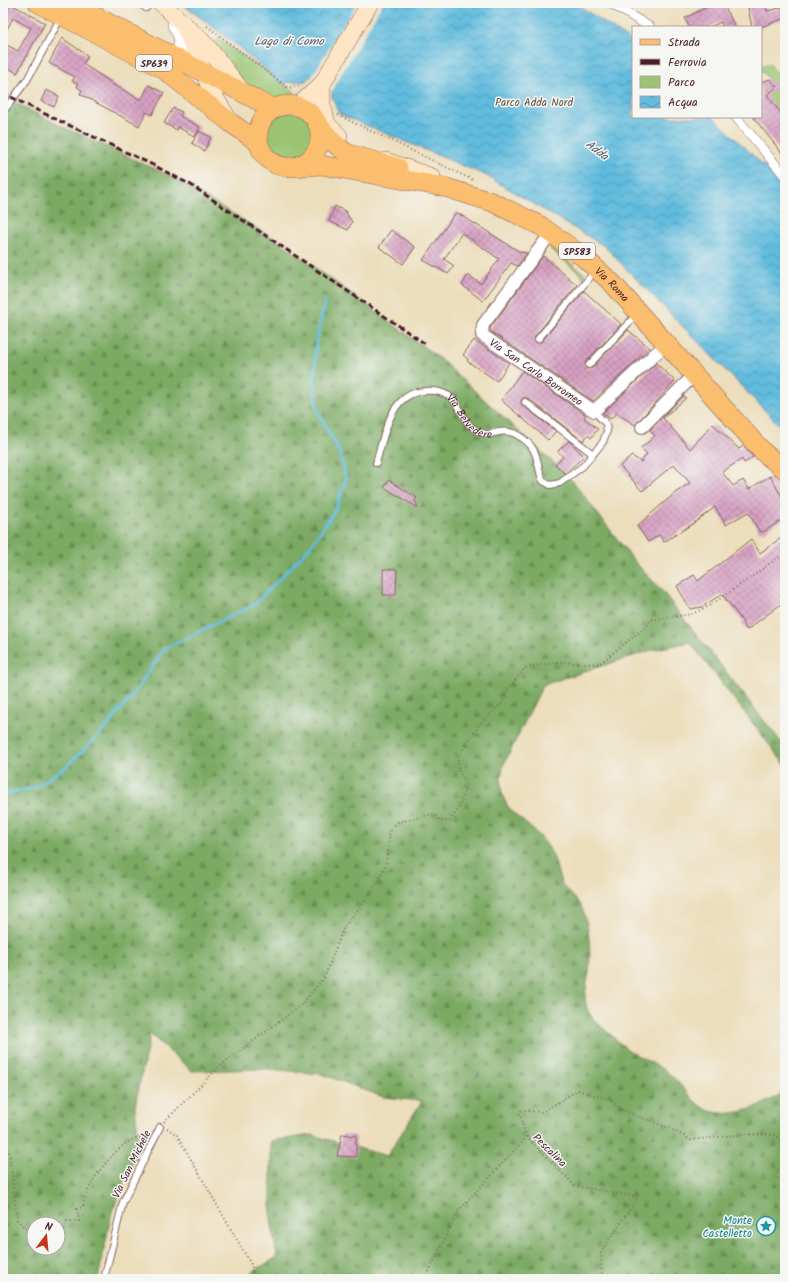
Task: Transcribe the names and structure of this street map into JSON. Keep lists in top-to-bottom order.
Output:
{
  "streets": {
    "main road": ["SP639", "SP583", "Via Roma"],
    "street": ["Via San Carlo Borromeo"],
    "lane": ["Via Belvedere", "Via San Michele"],
    "path": ["Pescalina"]
  },
  "crossings": [
    ["SP639", "SP583"],
    ["SP639", "Via Roma"],
    ["SP583", "Via Roma"],
    ["Via Roma", "Via San Carlo Borromeo"],
    ["Via San Carlo Borromeo", "Via Belvedere"]
  ],
  "water": ["Lago di Como", "Adda"],
  "parks": ["Parco Adda Nord"],
  "places": {
    "place": ["Monte Castelletto"]
  },
  "legend": [
    "Strada",
    "Ferrovia",
    "Parco",
    "Acqua"
  ],
  "north": "top"
}
